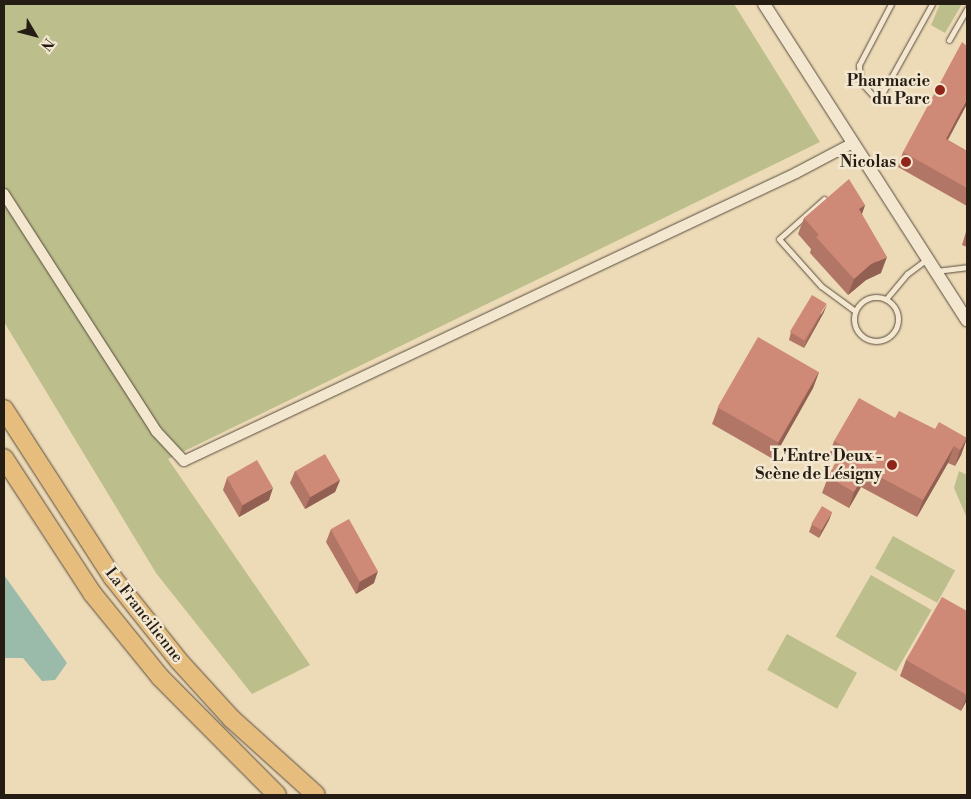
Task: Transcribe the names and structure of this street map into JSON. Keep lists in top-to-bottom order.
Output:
{
  "streets": {
    "highway": ["La Francilienne"]
  },
  "places": ["Pharmacie du Parc", "Nicolas", "L'Entre Deux - Scène de Lésigny"],
  "north": "bottom right"
}
